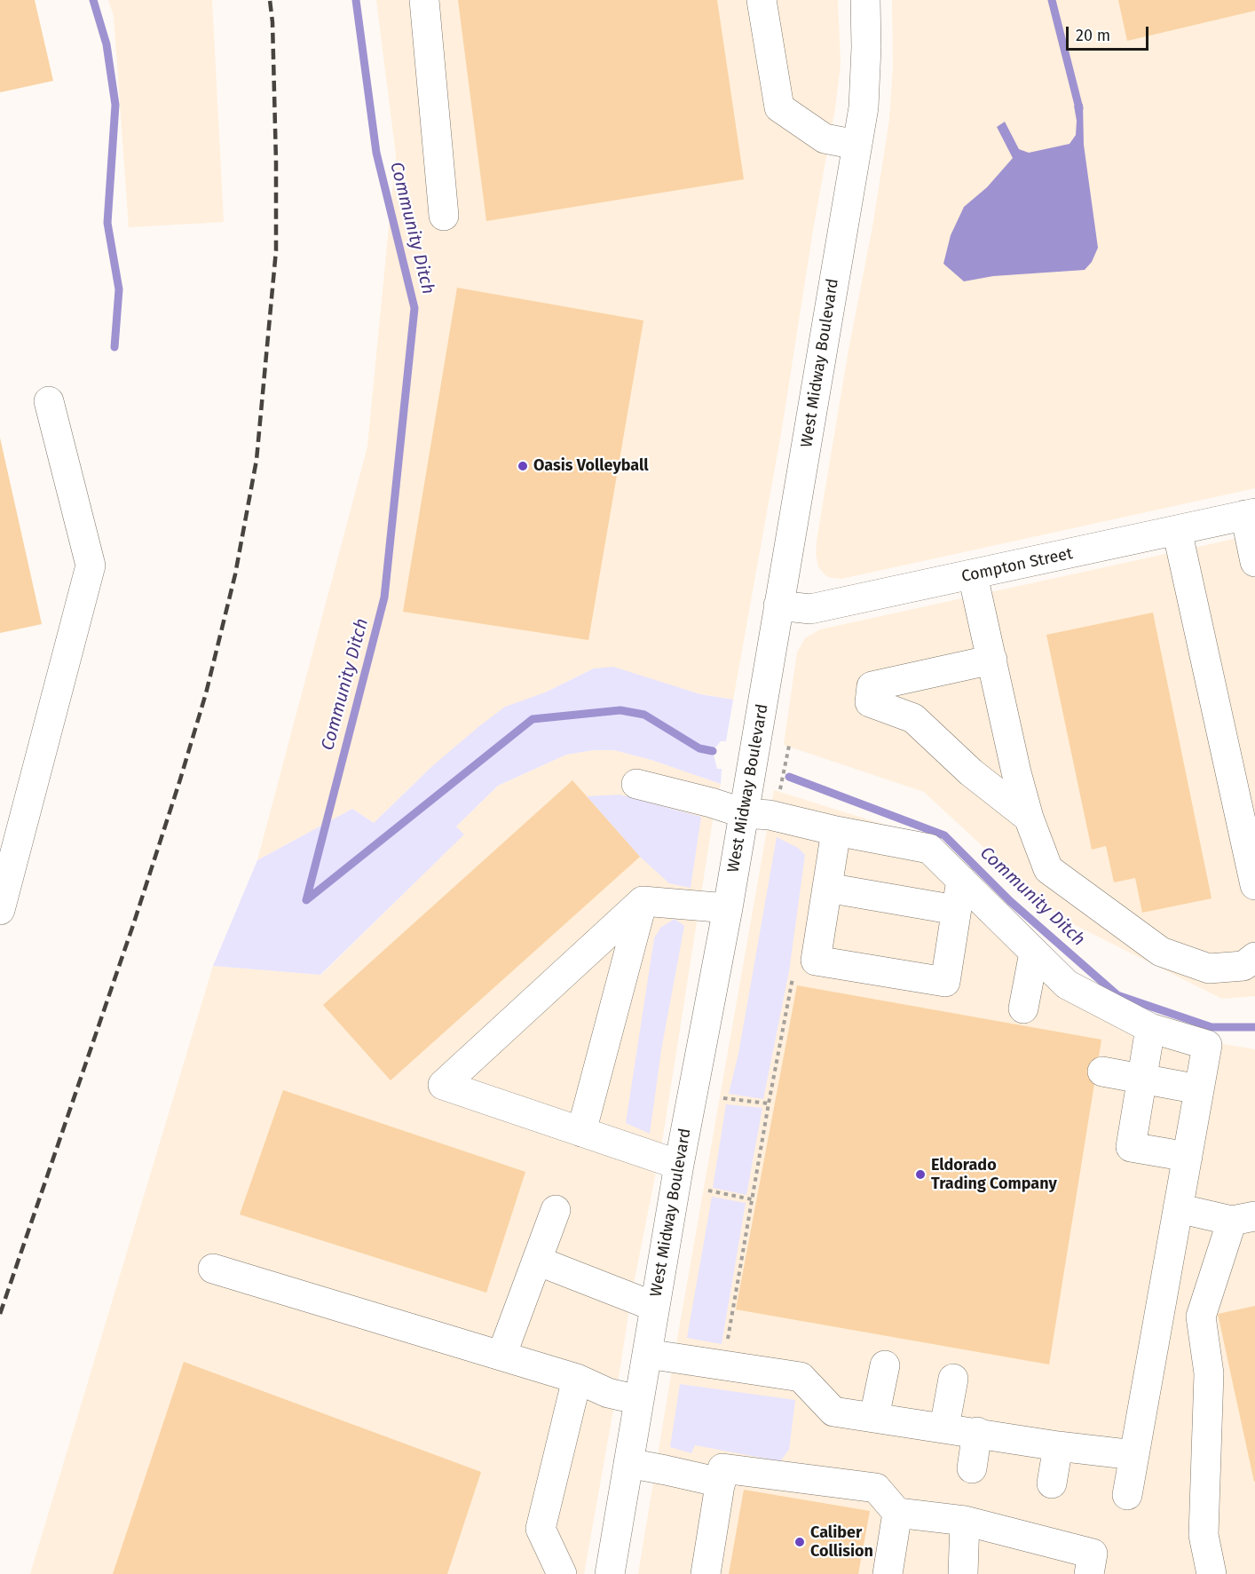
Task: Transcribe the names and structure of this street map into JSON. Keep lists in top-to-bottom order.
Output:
{
  "streets": {
    "street": ["West Midway Boulevard", "Compton Street"]
  },
  "crossings": [
    ["West Midway Boulevard", "Compton Street"]
  ],
  "water": ["Community Ditch"],
  "places": ["Oasis Volleyball", "Eldorado Trading Company", "Caliber Collision"],
  "scale_bar": "20 m"
}
